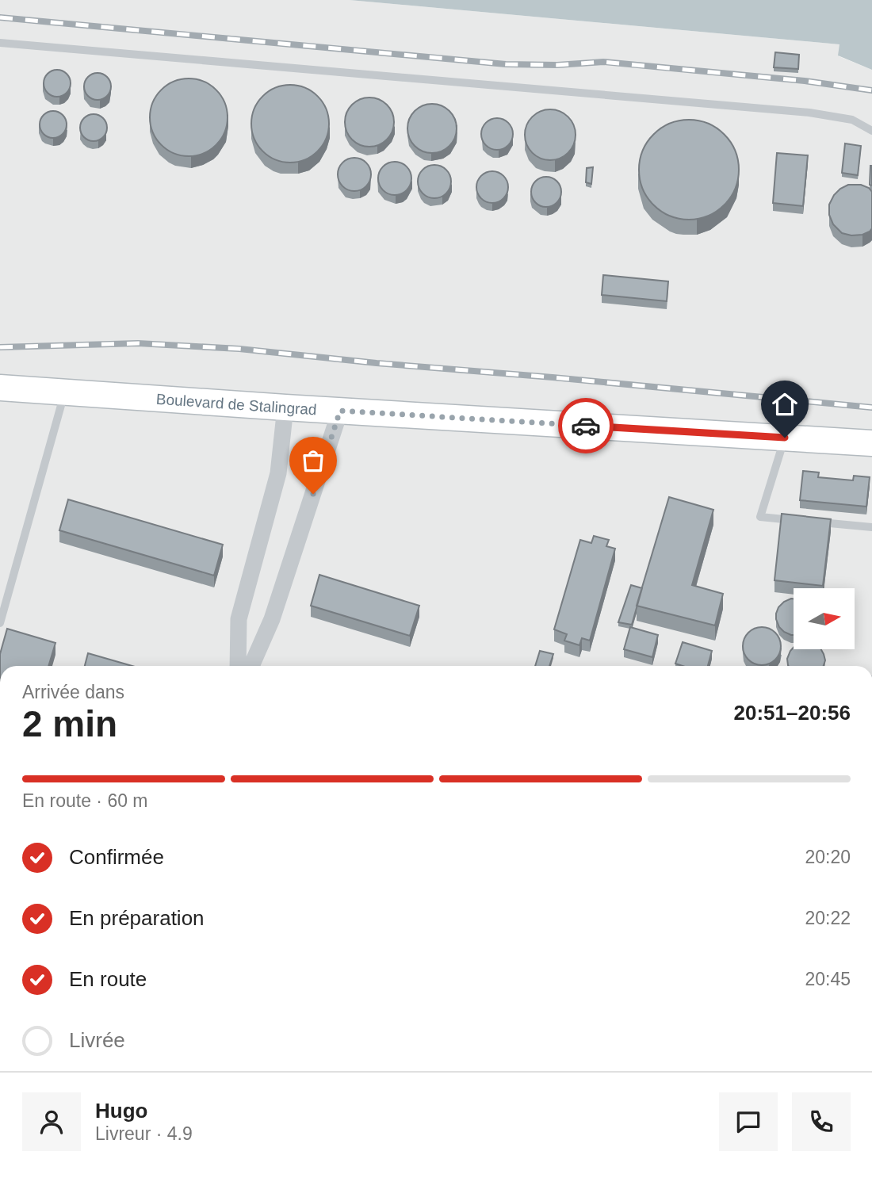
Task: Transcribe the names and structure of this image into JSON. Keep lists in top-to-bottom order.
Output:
{
  "streets": {
    "street": ["Boulevard de Stalingrad"]
  },
  "north": "right",
  "page": {
    "heading": ["2 min", "Arrivée dans", "20:51–20:56"],
    "panel": ["Hugo", "Livreur · 4.9"],
    "bar": "En route · 60 m",
    "list": [
      ["Confirmée", "20:20"],
      ["En préparation", "20:22"],
      ["En route", "20:45"],
      "Livrée"
    ]
  }
}
